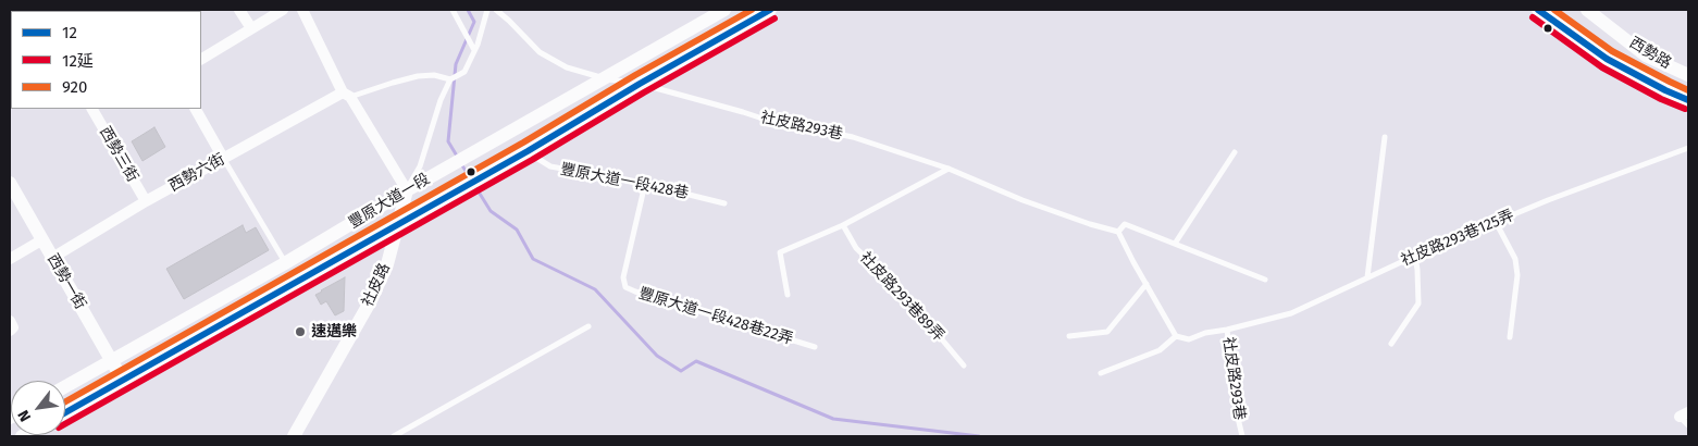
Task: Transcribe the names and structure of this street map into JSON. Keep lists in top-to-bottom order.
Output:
{
  "streets": {
    "street": [
      "西勢路",
      "西勢三街",
      "西勢六街",
      "豐原大道一段",
      "西勢一街",
      "社皮路"
    ],
    "lane": [
      "社皮路293巷",
      "豐原大道一段428巷",
      "社皮路293巷125弄",
      "社皮路293巷89弄",
      "豐原大道一段428巷22弄"
    ]
  },
  "crossings": [
    ["社皮路293巷", "豐原大道一段"],
    ["社皮路293巷", "社皮路293巷125弄"],
    ["西勢三街", "西勢六街"],
    ["西勢六街", "西勢一街"],
    ["豐原大道一段428巷", "豐原大道一段"],
    ["豐原大道一段428巷", "豐原大道一段428巷22弄"],
    ["豐原大道一段", "西勢一街"],
    ["豐原大道一段", "社皮路"]
  ],
  "places": ["速邁樂"],
  "lines": ["transit line 12", "transit line 920", "transit line 12延"],
  "legend": ["12", "12延", "920"],
  "north": "bottom left"
}
